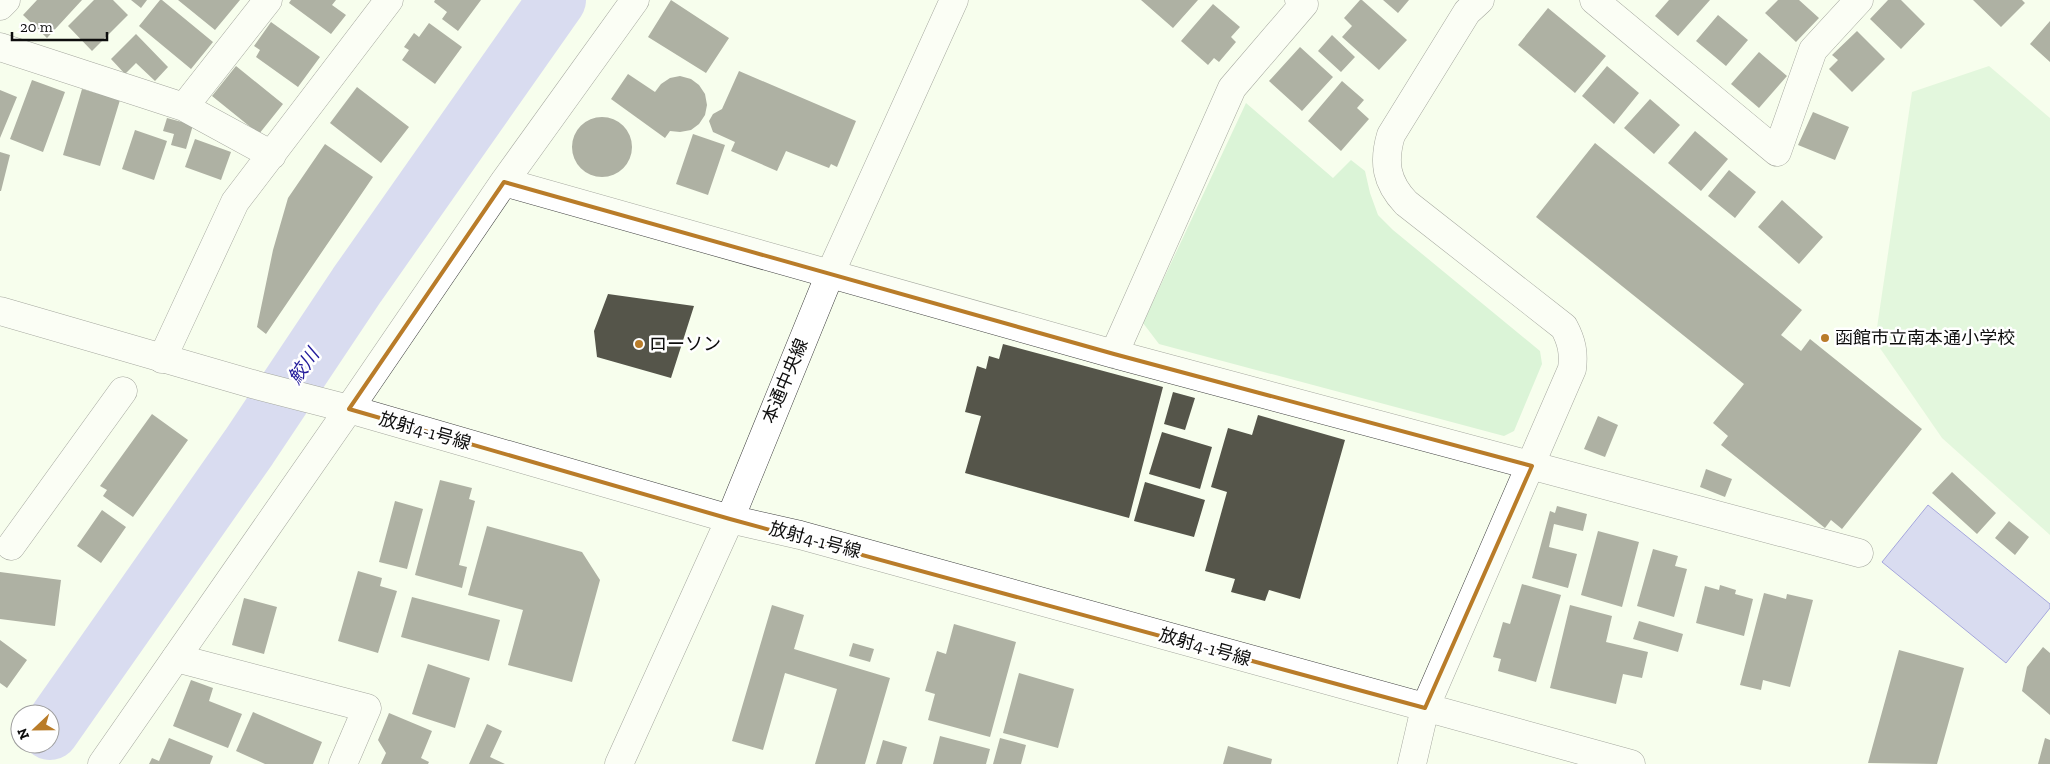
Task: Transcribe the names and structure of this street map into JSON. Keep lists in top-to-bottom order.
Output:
{
  "streets": {
    "street": ["本通中央線", "放射4-1号線"]
  },
  "crossings": [
    ["本通中央線", "放射4-1号線"]
  ],
  "water": ["鮫川"],
  "places": ["函館市立南本通小学校", "ローソン"],
  "scale_bar": "20 m",
  "north": "left"
}
